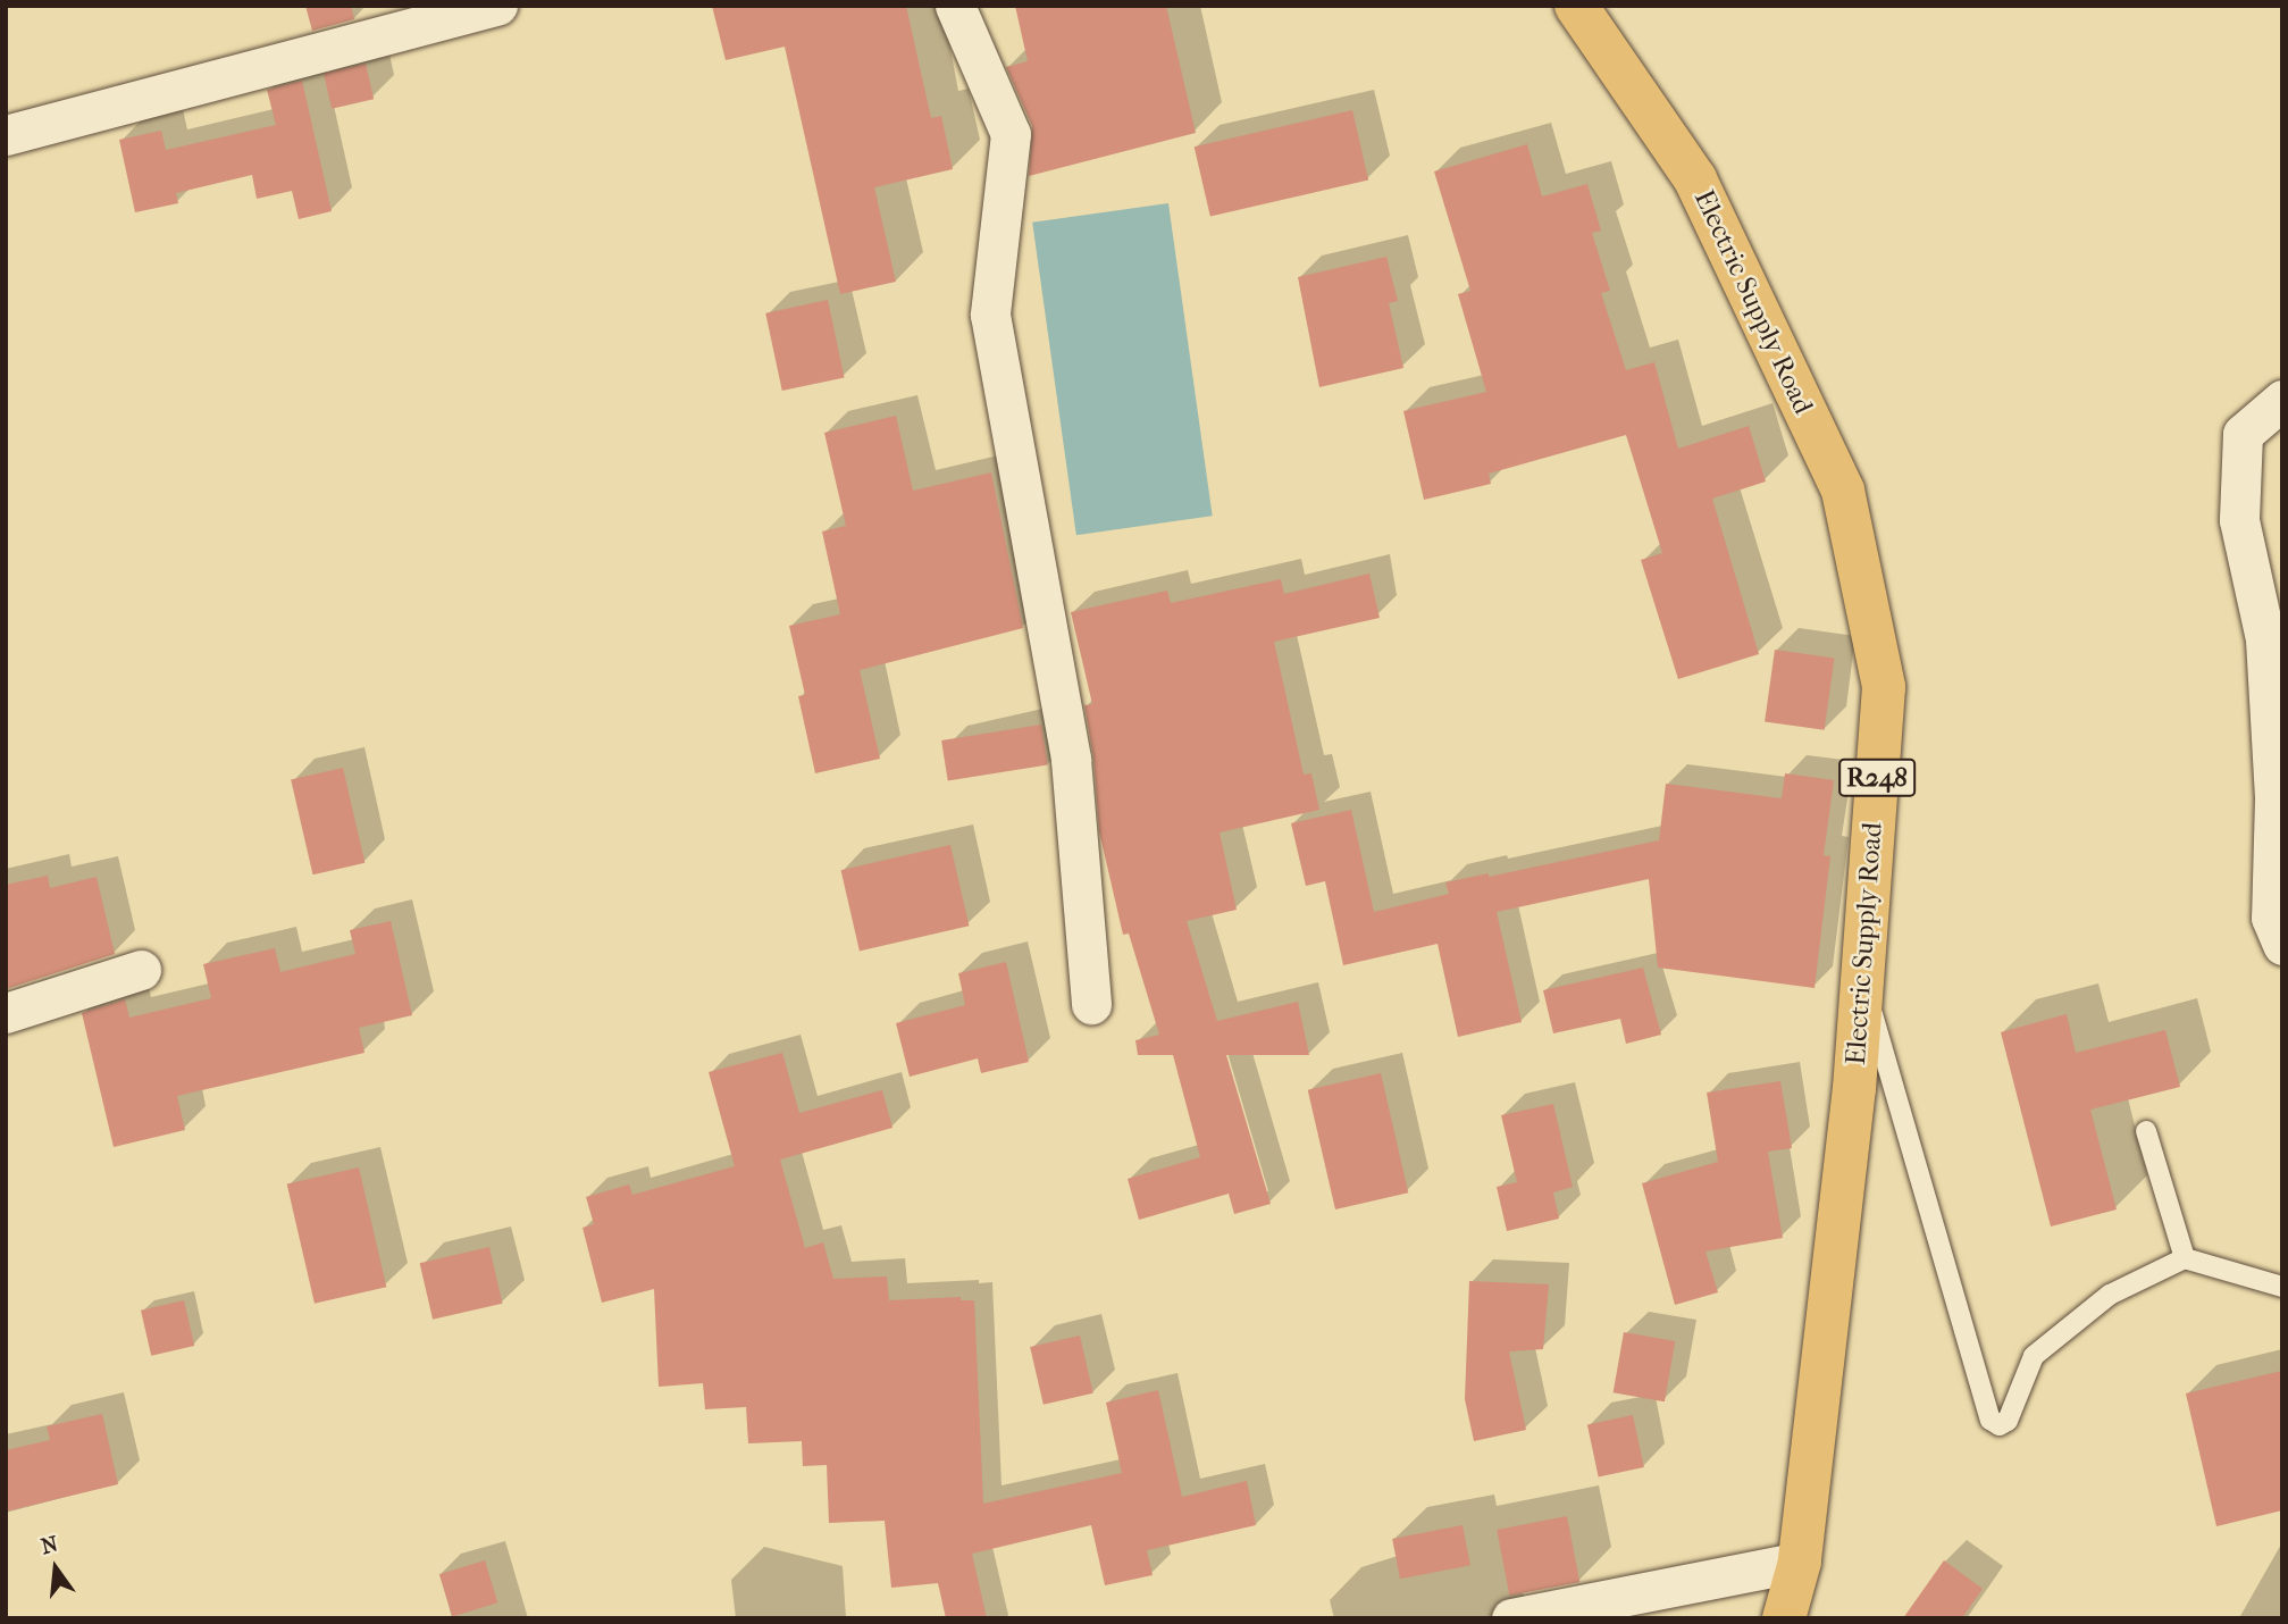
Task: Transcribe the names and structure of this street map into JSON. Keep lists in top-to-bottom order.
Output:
{
  "streets": {
    "main road": ["Electric Supply Road", "R248"]
  },
  "north": "top"
}
